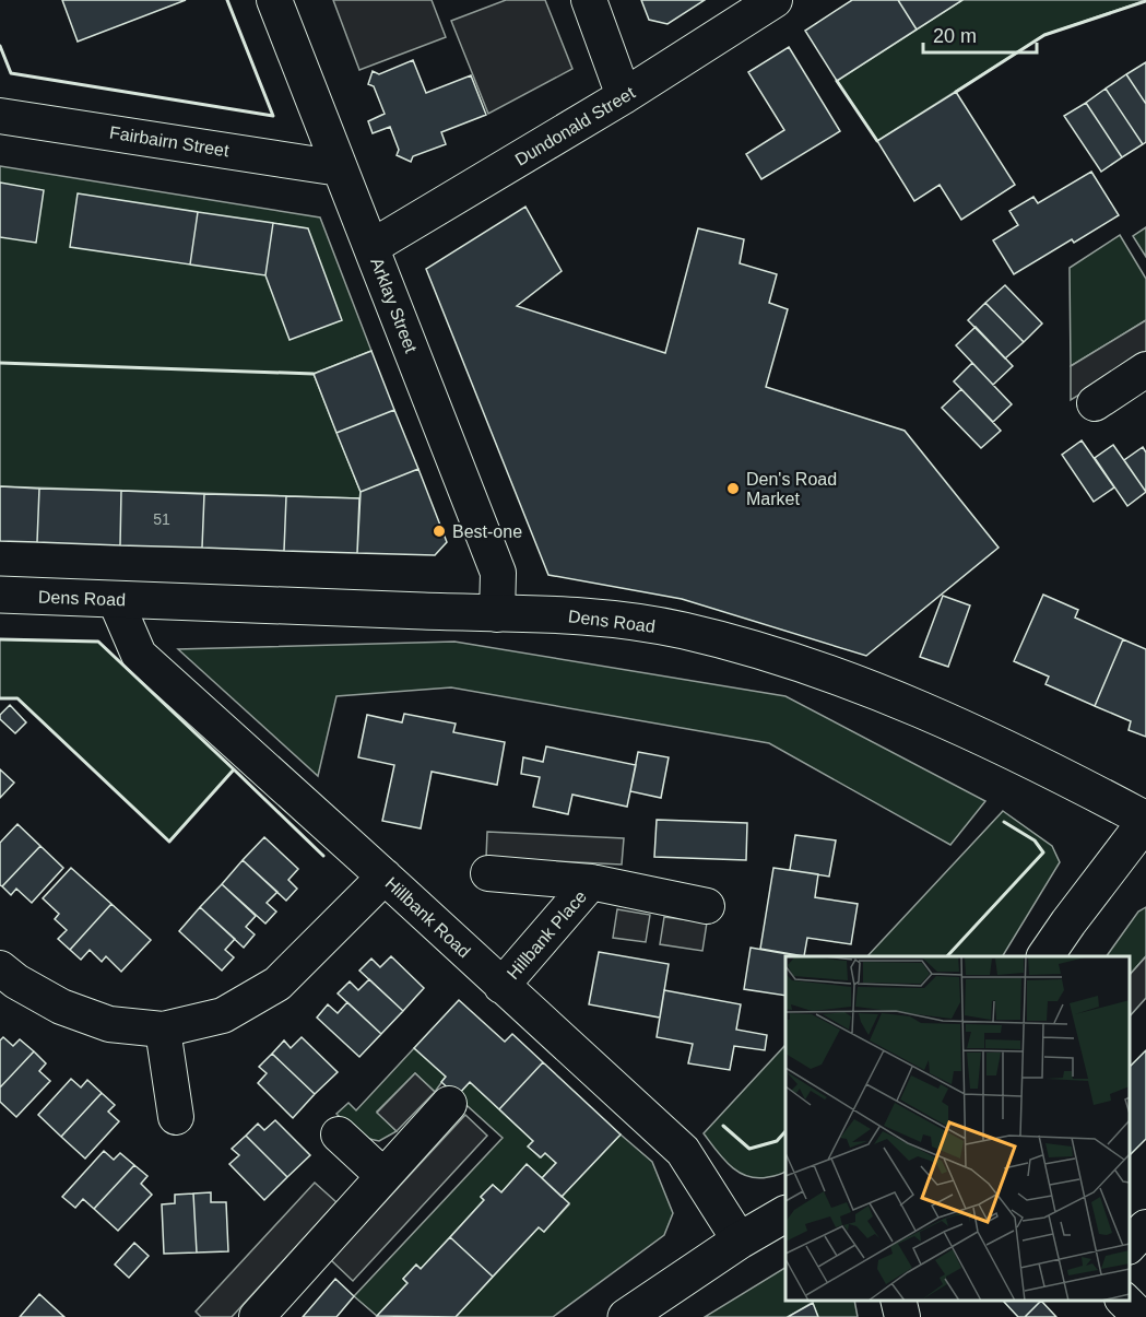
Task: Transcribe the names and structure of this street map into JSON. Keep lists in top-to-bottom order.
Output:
{
  "streets": {
    "main road": ["Dens Road"],
    "street": [
      "Dundonald Street",
      "Fairbairn Street",
      "Arklay Street",
      "Hillbank Road",
      "Hillbank Place"
    ]
  },
  "crossings": [
    ["Dundonald Street", "Arklay Street"],
    ["Fairbairn Street", "Arklay Street"],
    ["Arklay Street", "Dens Road"],
    ["Dens Road", "Hillbank Road"],
    ["Hillbank Road", "Hillbank Place"]
  ],
  "places": ["Den's Road Market", "Best-one"],
  "house_numbers": ["51"],
  "scale_bar": "20 m"
}
